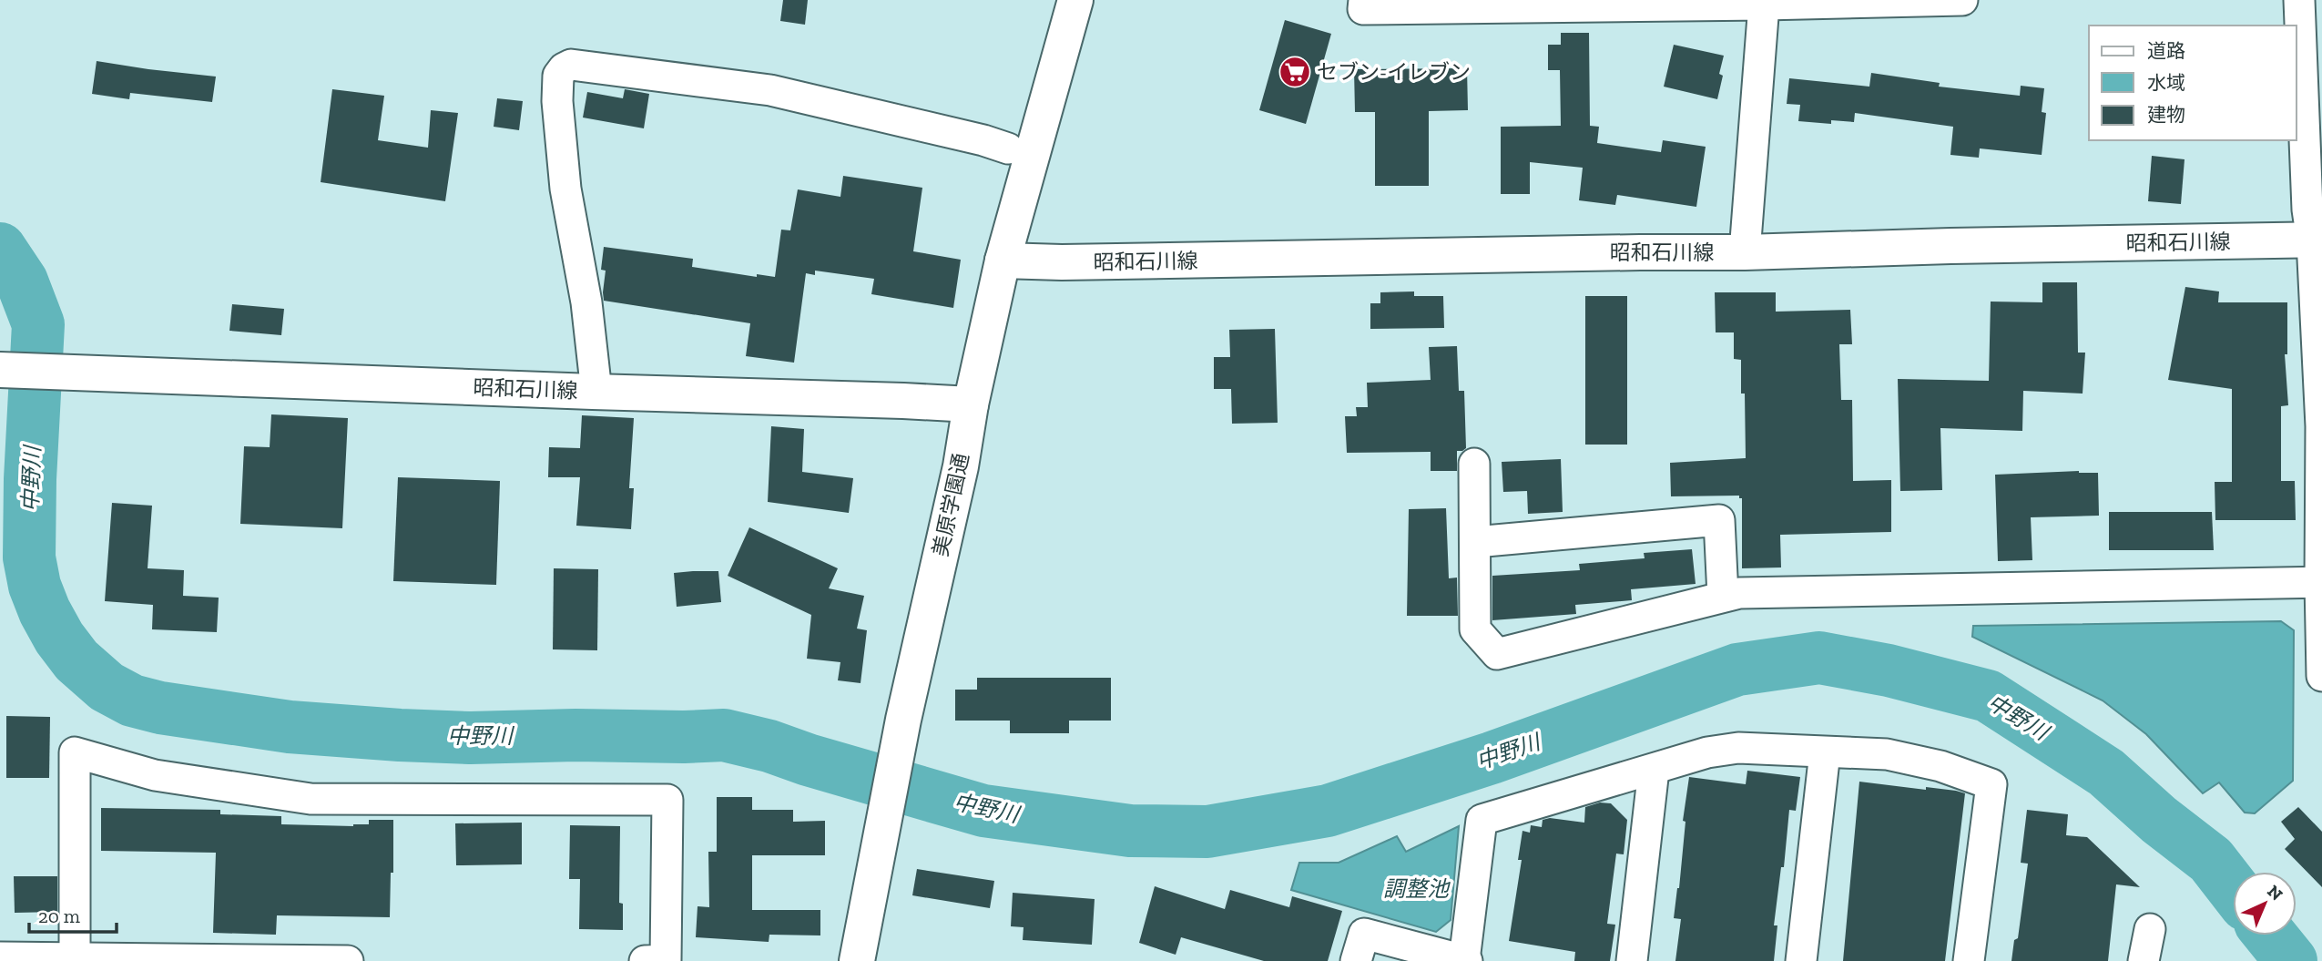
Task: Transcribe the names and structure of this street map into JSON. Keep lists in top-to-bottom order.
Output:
{
  "streets": {
    "street": ["昭和石川線", "美原学園通"]
  },
  "crossings": [
    ["昭和石川線", "美原学園通"]
  ],
  "water": ["中野川", "調整池"],
  "places": {
    "supermarket": ["セブン-イレブン"]
  },
  "legend": ["道路", "水域", "建物"],
  "scale_bar": "20 m",
  "north": "top right"
}
